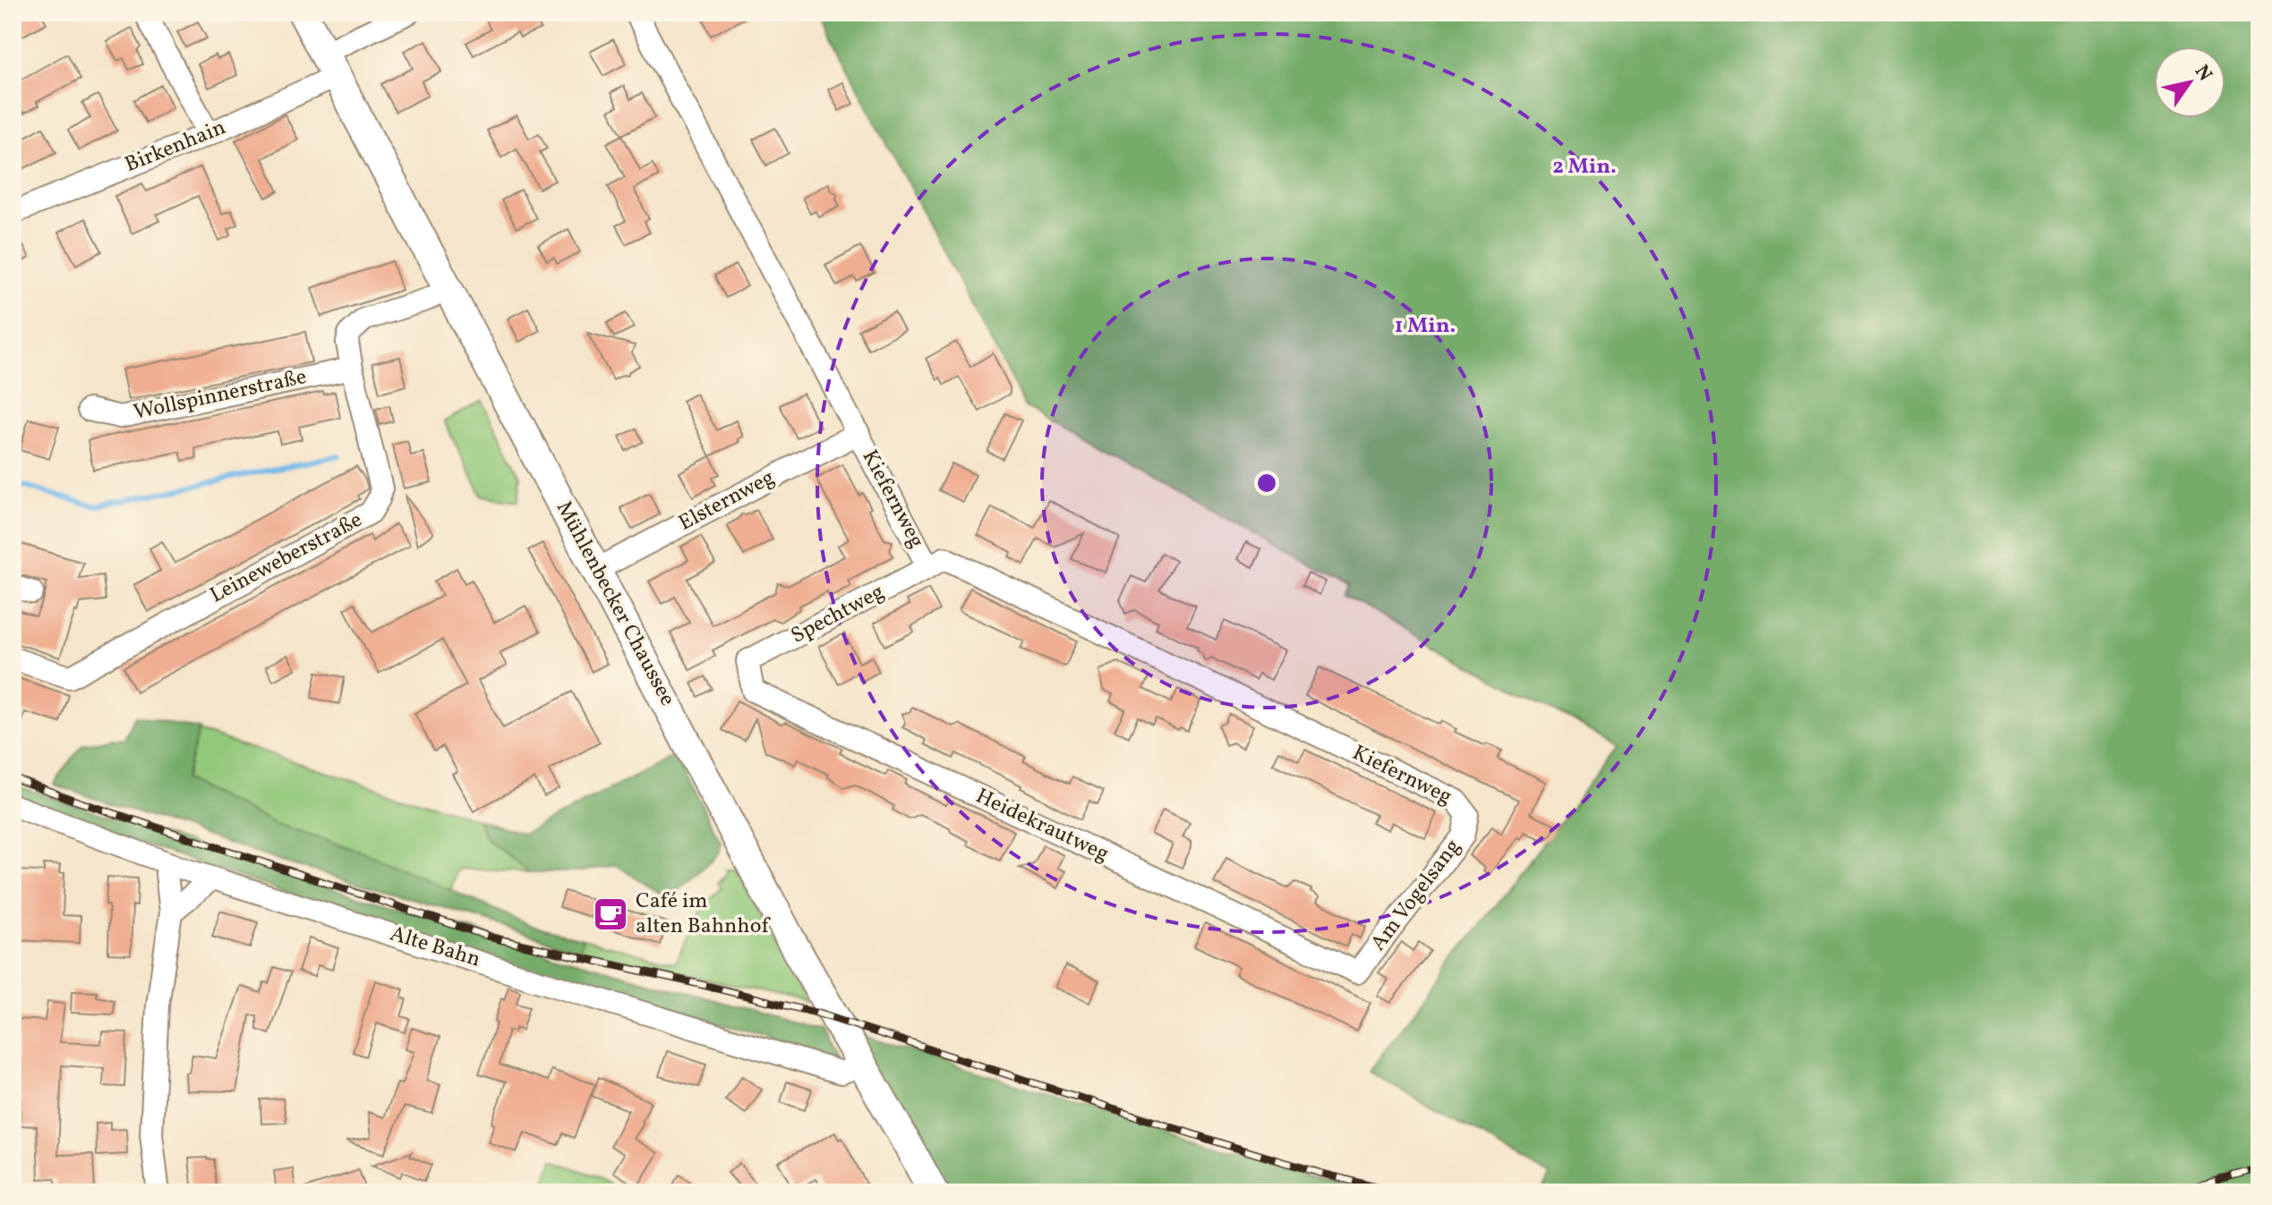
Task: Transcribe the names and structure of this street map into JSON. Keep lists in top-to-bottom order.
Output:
{
  "streets": {
    "main road": ["Mühlenbecker Chaussee"],
    "street": [
      "Birkenhain",
      "Wollspinnerstraße",
      "Kiefernweg",
      "Elsternweg",
      "Leineweberstraße",
      "Spechtweg",
      "Heidekrautweg",
      "Am Vogelsang",
      "Alte Bahn"
    ]
  },
  "crossings": [
    ["Birkenhain", "Mühlenbecker Chaussee"],
    ["Wollspinnerstraße", "Leineweberstraße"],
    ["Kiefernweg", "Elsternweg"],
    ["Kiefernweg", "Spechtweg"],
    ["Kiefernweg", "Am Vogelsang"],
    ["Elsternweg", "Mühlenbecker Chaussee"],
    ["Leineweberstraße", "Mühlenbecker Chaussee"],
    ["Mühlenbecker Chaussee", "Alte Bahn"],
    ["Spechtweg", "Heidekrautweg"],
    ["Heidekrautweg", "Am Vogelsang"]
  ],
  "places": {
    "cafe": ["Café im alten Bahnhof"]
  },
  "north": "top right",
  "rings": ["2 Min.", "1 Min."]
}
